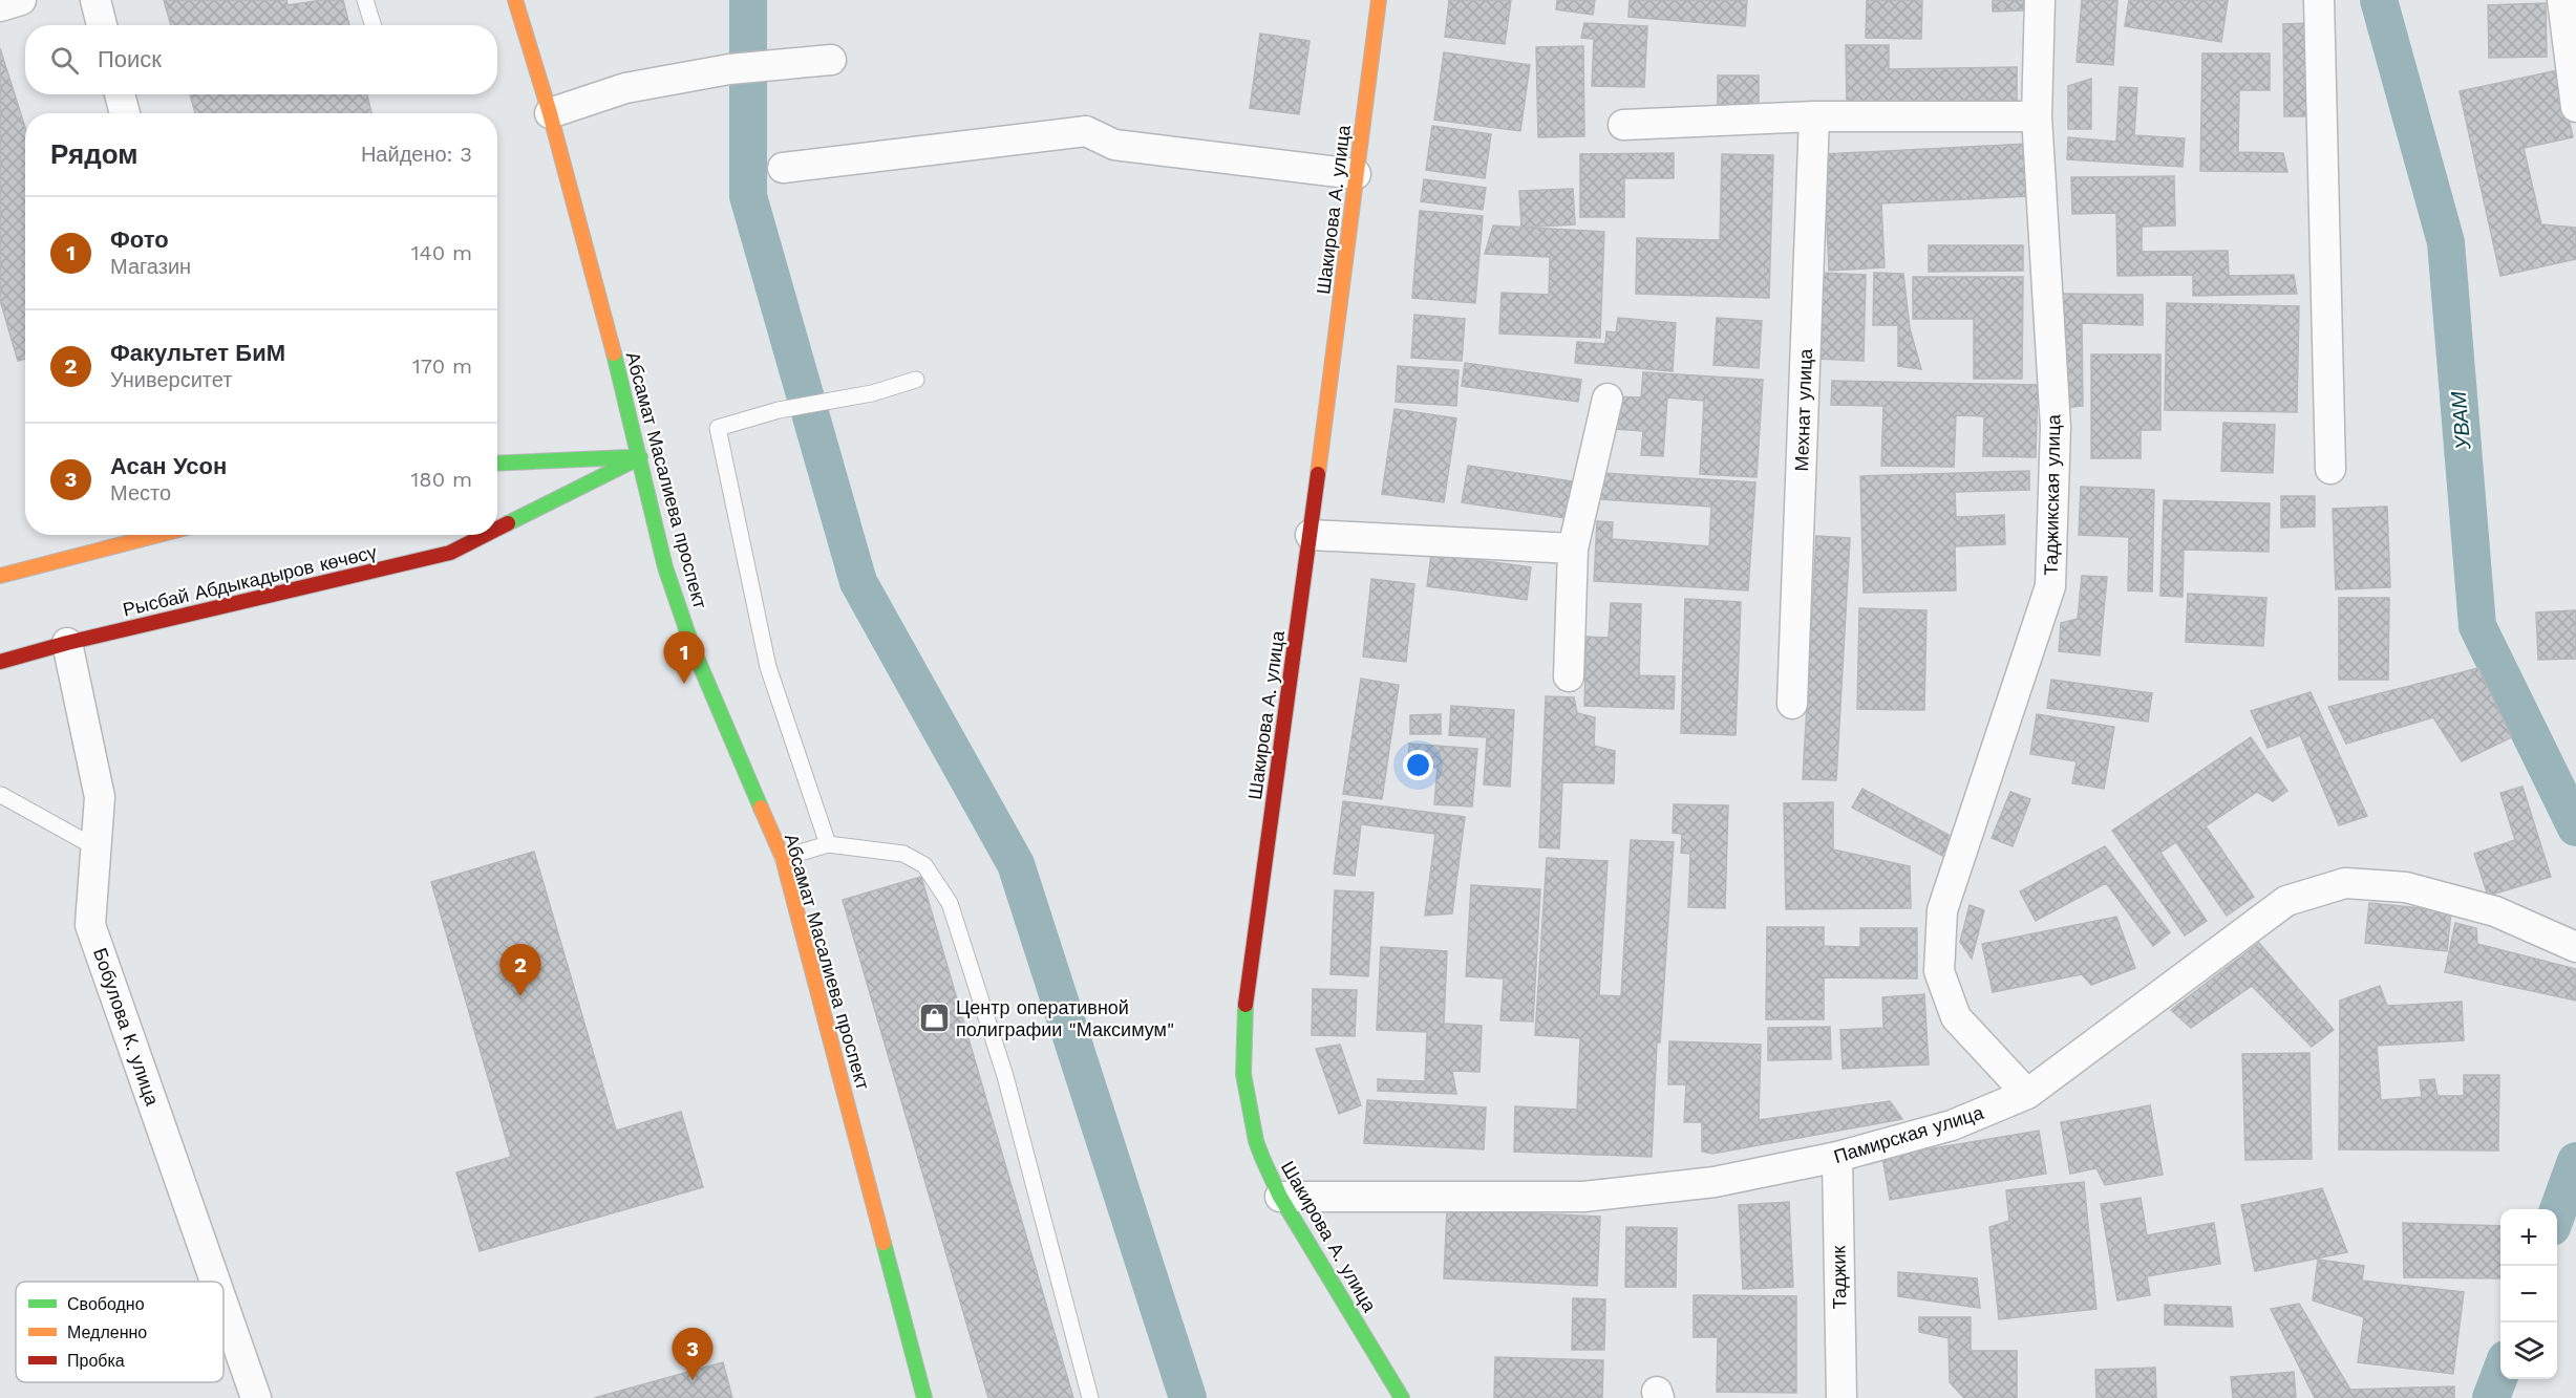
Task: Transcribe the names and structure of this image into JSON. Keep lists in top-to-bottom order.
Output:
{
  "streets": {
    "main road": ["Шакирова А. улица", "Абсамат Масалиева проспект", "Рысбай Абдыкадыров көчөсү"],
    "street": [
      "Мехнат улица",
      "Таджикская улица",
      "Бобулова К. улица",
      "Памирская улица",
      "Таджик"
    ]
  },
  "crossings": [
    ["Шакирова А. улица", "Памирская улица"],
    ["Абсамат Масалиева проспект", "Рысбай Абдыкадыров көчөсү"],
    ["Таджикская улица", "Памирская улица"],
    ["Рысбай Абдыкадыров көчөсү", "Бобулова К. улица"],
    ["Памирская улица", "Таджик"]
  ],
  "water": ["УВАМ"],
  "places": {
    "shop": ["Центр оперативной полиграфии \"Максимум\""]
  },
  "legend": ["Свободно", "Медленно", "Пробка"],
  "page": {
    "search": "Поиск",
    "heading": ["Рядом", "Найдено: 3"],
    "list": [
      {
        "mark": "1",
        "name": "Фото",
        "note": "Магазин",
        "value": "140 m"
      },
      {
        "mark": "2",
        "name": "Факультет БиМ",
        "note": "Университет",
        "value": "170 m"
      },
      {
        "mark": "3",
        "name": "Асан Усон",
        "note": "Место",
        "value": "180 m"
      }
    ],
    "pins": ["1", "2", "3"],
    "map_buttons": ["+", "−"]
  }
}
